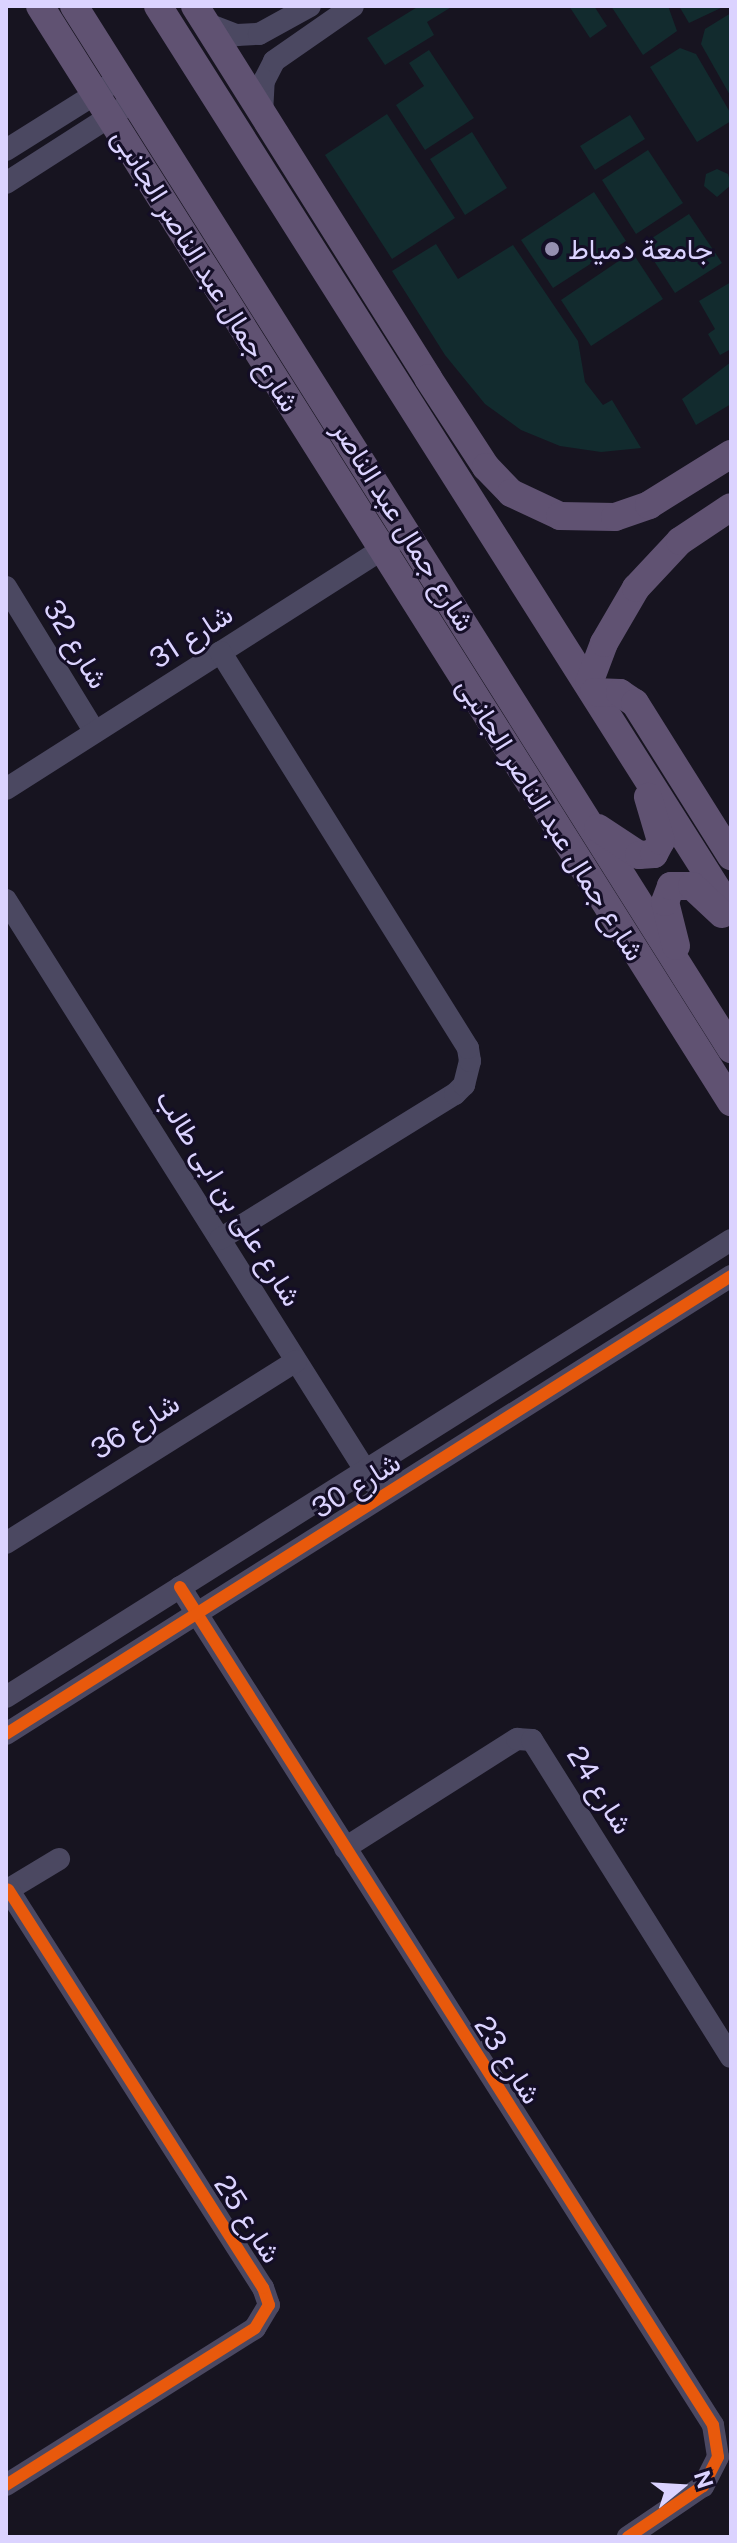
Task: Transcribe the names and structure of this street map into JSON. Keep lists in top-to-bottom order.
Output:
{
  "streets": {
    "main road": ["شارع جمال عبد الناصر الجانبى", "شارع جمال عبد الناصر"],
    "street": [
      "شارع 31",
      "شارع 32",
      "شارع على بن ابى طالب",
      "شارع 36",
      "شارع 30",
      "شارع 24",
      "شارع 23",
      "شارع 25"
    ]
  },
  "crossings": [
    ["شارع جمال عبد الناصر الجانبى", "شارع جمال عبد الناصر"],
    ["شارع جمال عبد الناصر الجانبى", "شارع 31"],
    ["شارع جمال عبد الناصر", "شارع 31"],
    ["شارع 31", "شارع 32"],
    ["شارع على بن ابى طالب", "شارع 36"],
    ["شارع على بن ابى طالب", "شارع 30"],
    ["شارع 30", "شارع 23"],
    ["شارع 24", "شارع 23"]
  ],
  "places": ["جامعة دمياط"],
  "north": "right"
}
